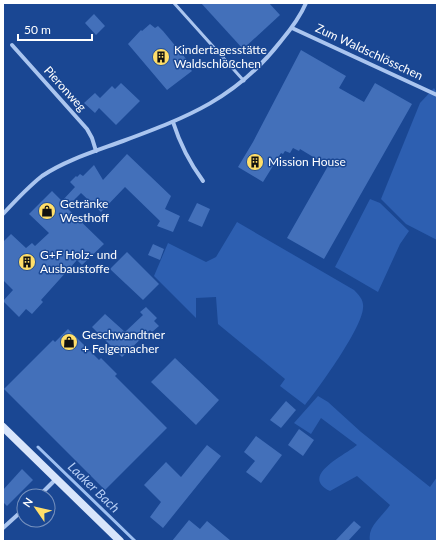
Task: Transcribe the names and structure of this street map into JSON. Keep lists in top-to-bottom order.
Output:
{
  "streets": {
    "street": ["Zum Waldschlösschen", "Pieronweg"]
  },
  "water": ["Laaker Bach"],
  "places": {
    "building": ["Kindertagesstätte Waldschlößchen", "Mission House", "G+F Holz- und Ausbaustoffe"],
    "shop": ["Getränke Westhoff", "Geschwandtner + Felgemacher"]
  },
  "scale_bar": "50 m",
  "north": "top left"
}
